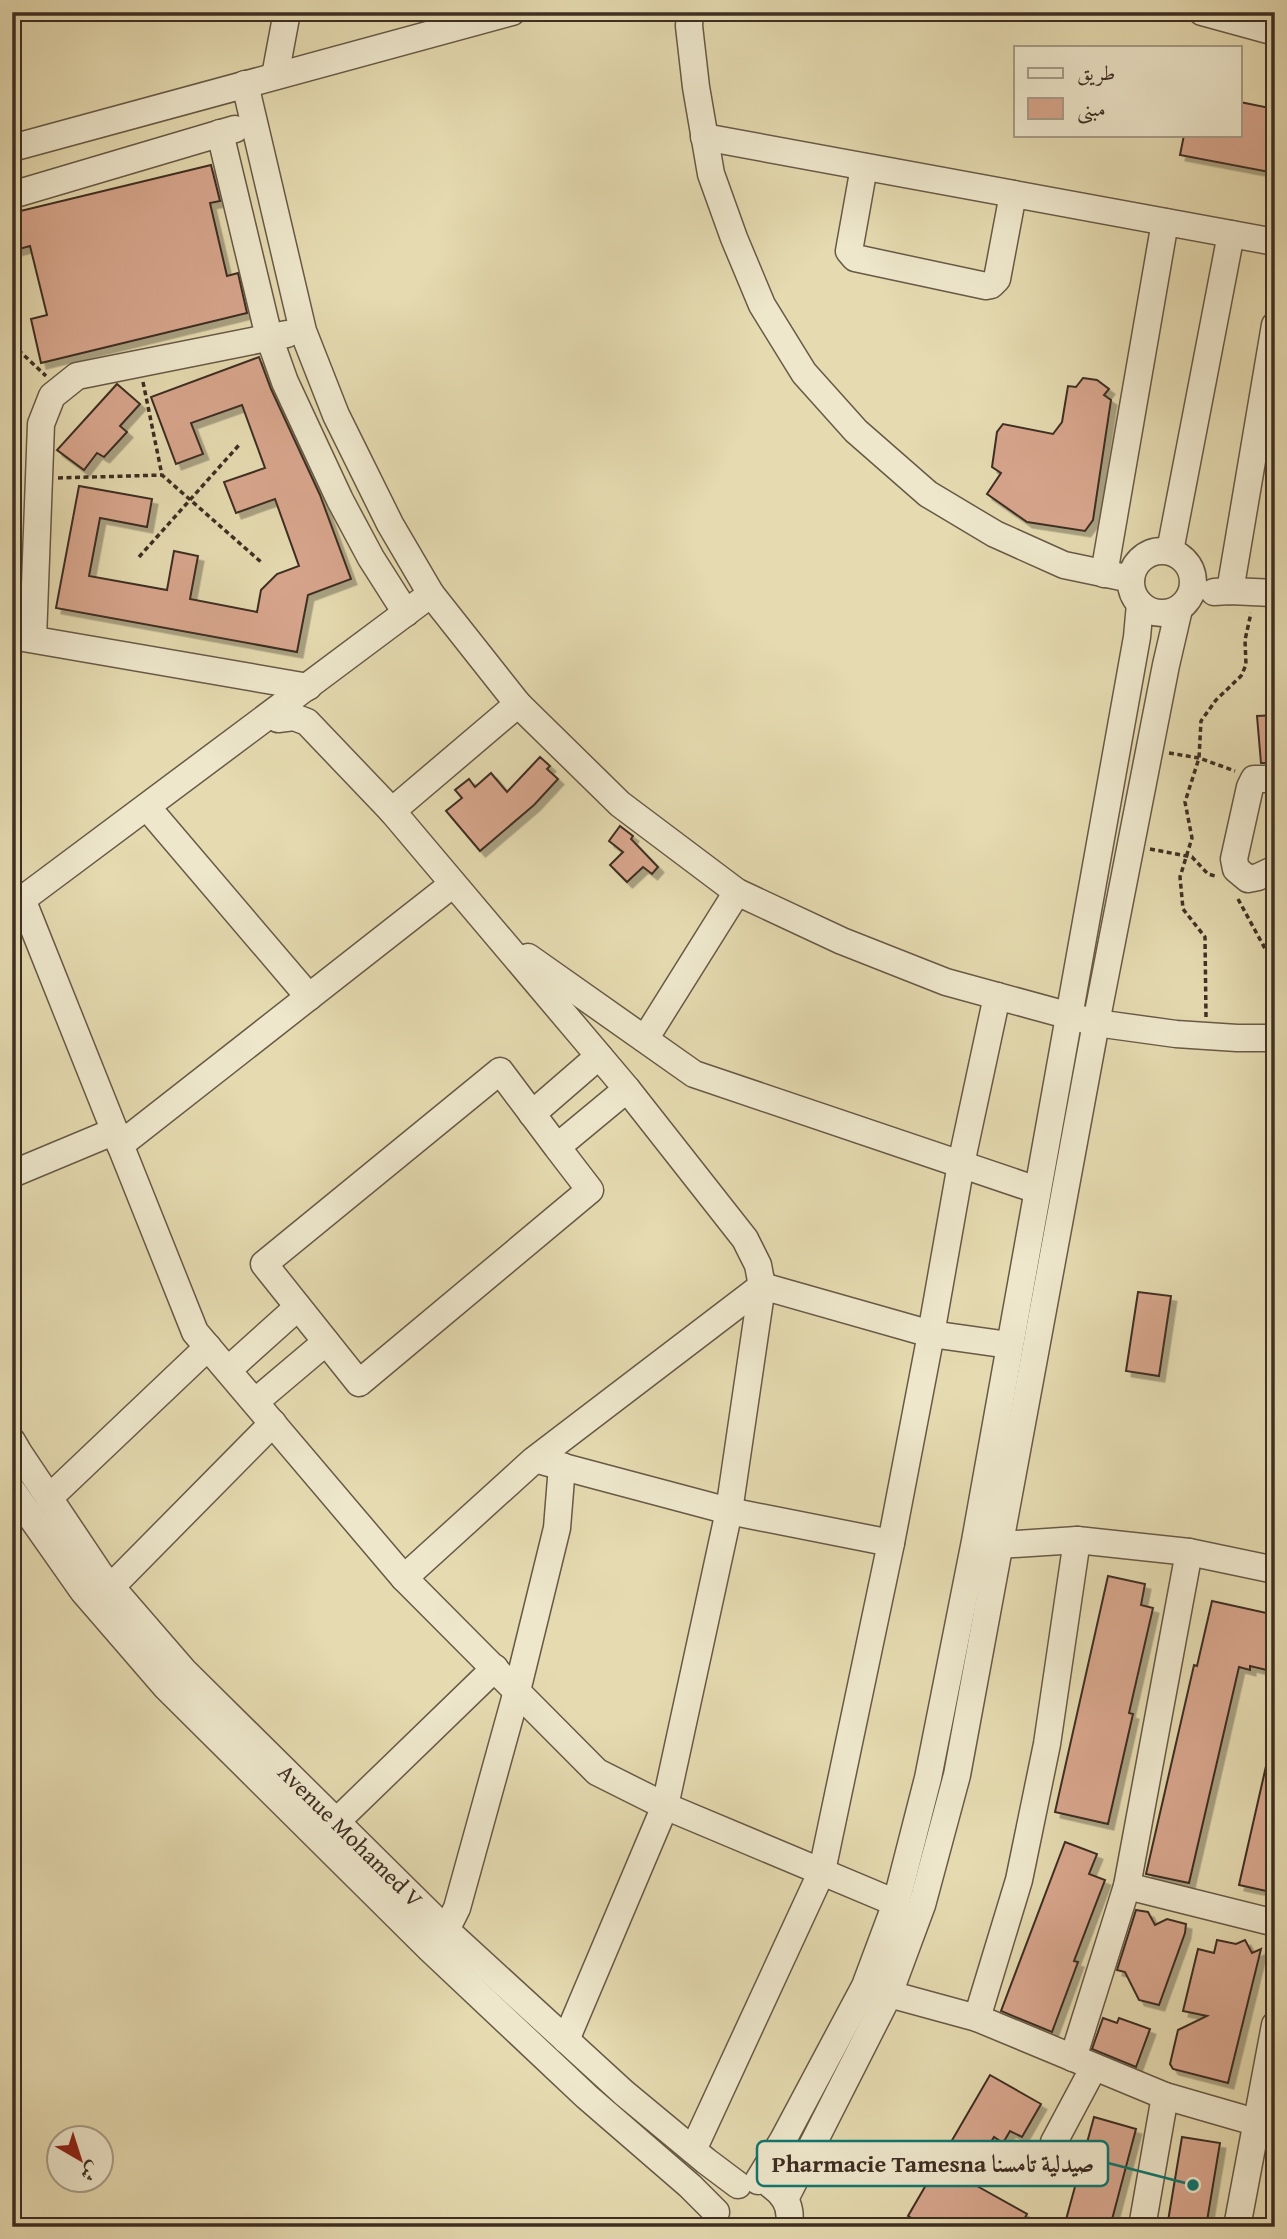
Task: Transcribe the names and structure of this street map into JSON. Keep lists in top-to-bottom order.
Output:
{
  "streets": {
    "street": ["Avenue Mohamed V"]
  },
  "places": ["Pharmacie Tamesna صيدلية تامسنا"],
  "legend": ["طريق", "مبنى"],
  "north": "bottom right"
}
